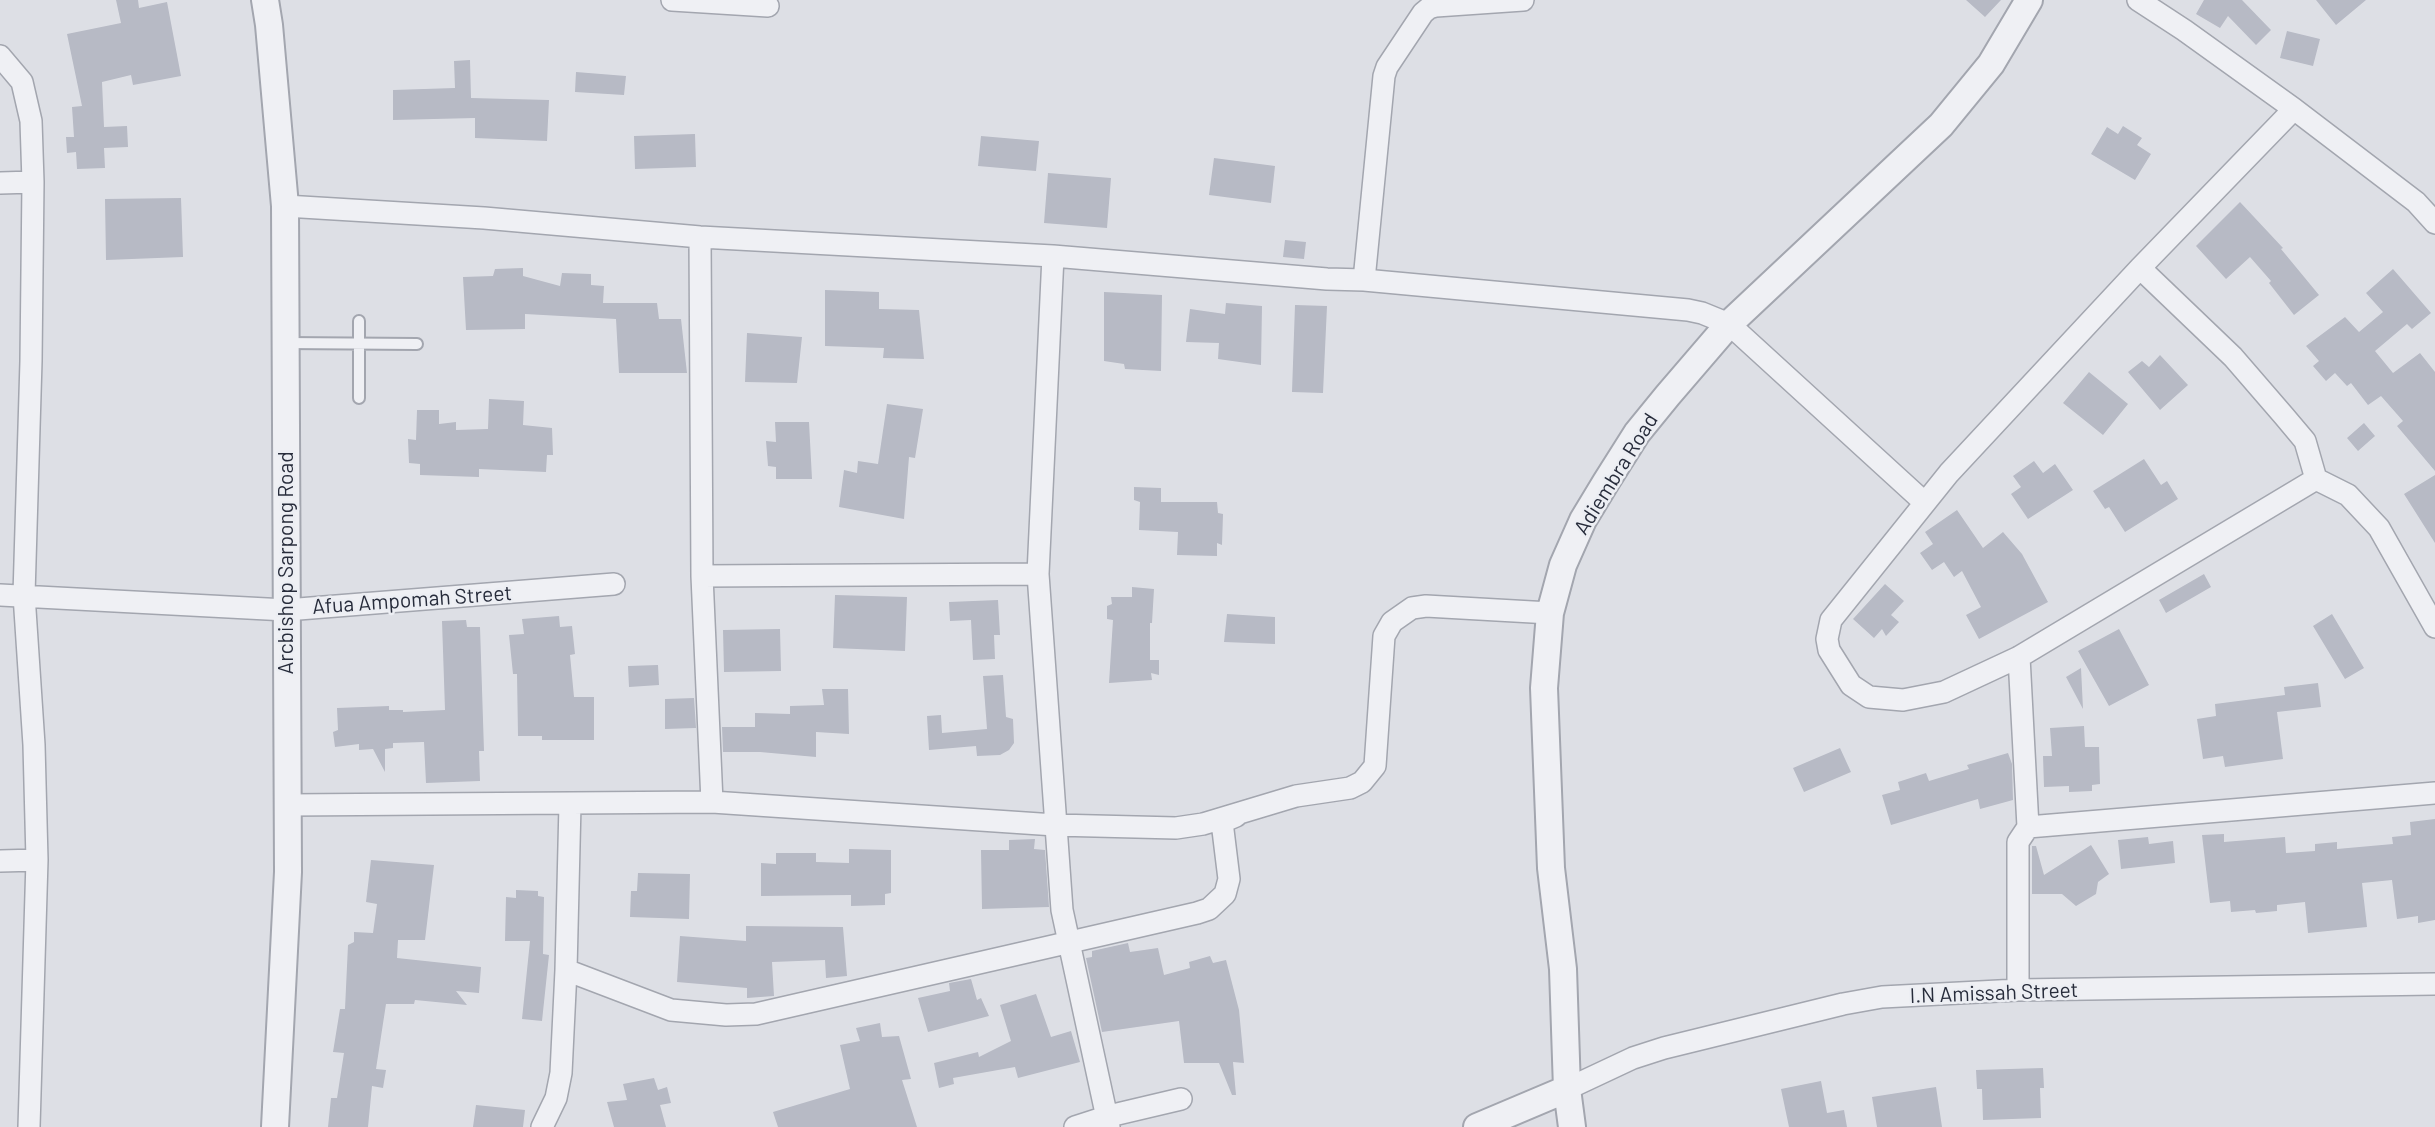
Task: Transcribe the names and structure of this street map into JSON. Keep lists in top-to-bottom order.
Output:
{
  "streets": {
    "street": [
      "Adiembra Road",
      "Arcbishop Sarpong Road",
      "Afua Ampomah Street",
      "I.N Amissah Street"
    ]
  },
  "crossings": [
    ["Adiembra Road", "I.N Amissah Street"],
    ["Arcbishop Sarpong Road", "Afua Ampomah Street"]
  ]
}
